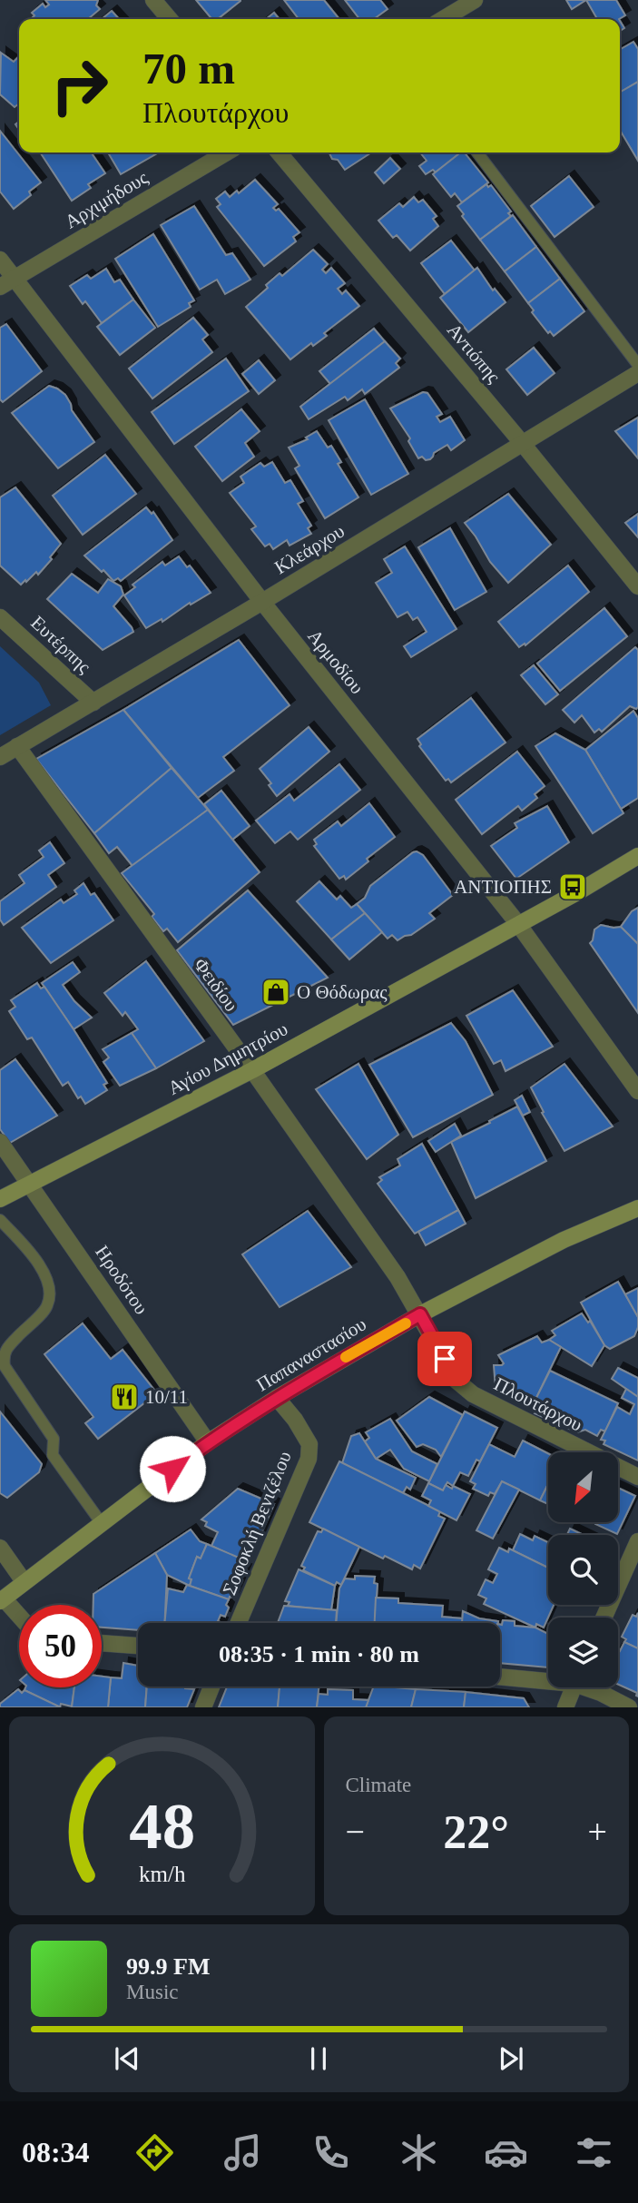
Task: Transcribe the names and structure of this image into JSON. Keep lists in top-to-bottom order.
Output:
{
  "streets": {
    "main road": ["Αγίου Δημητρίου", "Παπαναστασίου"],
    "street": [
      "Αρχιμήδους",
      "Αντιόπης",
      "Κλεάρχου",
      "Ευτέρπης",
      "Αρμοδίου",
      "Φειδίου",
      "Ηροδότου",
      "Πλουτάρχου",
      "Σοφοκλή Βενιζέλου"
    ]
  },
  "crossings": [
    ["Αρχιμήδους", "Αρμοδίου"],
    ["Αντιόπης", "Κλεάρχου"],
    ["Κλεάρχου", "Ευτέρπης"],
    ["Κλεάρχου", "Αρμοδίου"],
    ["Κλεάρχου", "Φειδίου"],
    ["Αρμοδίου", "Αγίου Δημητρίου"],
    ["Φειδίου", "Αγίου Δημητρίου"],
    ["Φειδίου", "Παπαναστασίου"],
    ["Φειδίου", "Πλουτάρχου"],
    ["Αγίου Δημητρίου", "Ηροδότου"],
    ["Ηροδότου", "Παπαναστασίου"],
    ["Παπαναστασίου", "Πλουτάρχου"],
    ["Παπαναστασίου", "Σοφοκλή Βενιζέλου"]
  ],
  "places": {
    "bus stop": ["ΑΝΤΙΟΠΗΣ"],
    "shop": ["Ο Θόδωρας"],
    "restaurant": ["10/11"]
  },
  "north": "bottom left",
  "page": {
    "turn": ["70 m", "Πλουτάρχου"],
    "limit": "50",
    "trip": "08:35 · 1 min · 80 m",
    "tile": "Climate",
    "heat": ["−", "22°", "+"],
    "song": ["99.9 FM", "Music"],
    "tabs": "08:34",
    "gauge": ["48", "km/h"]
  }
}
